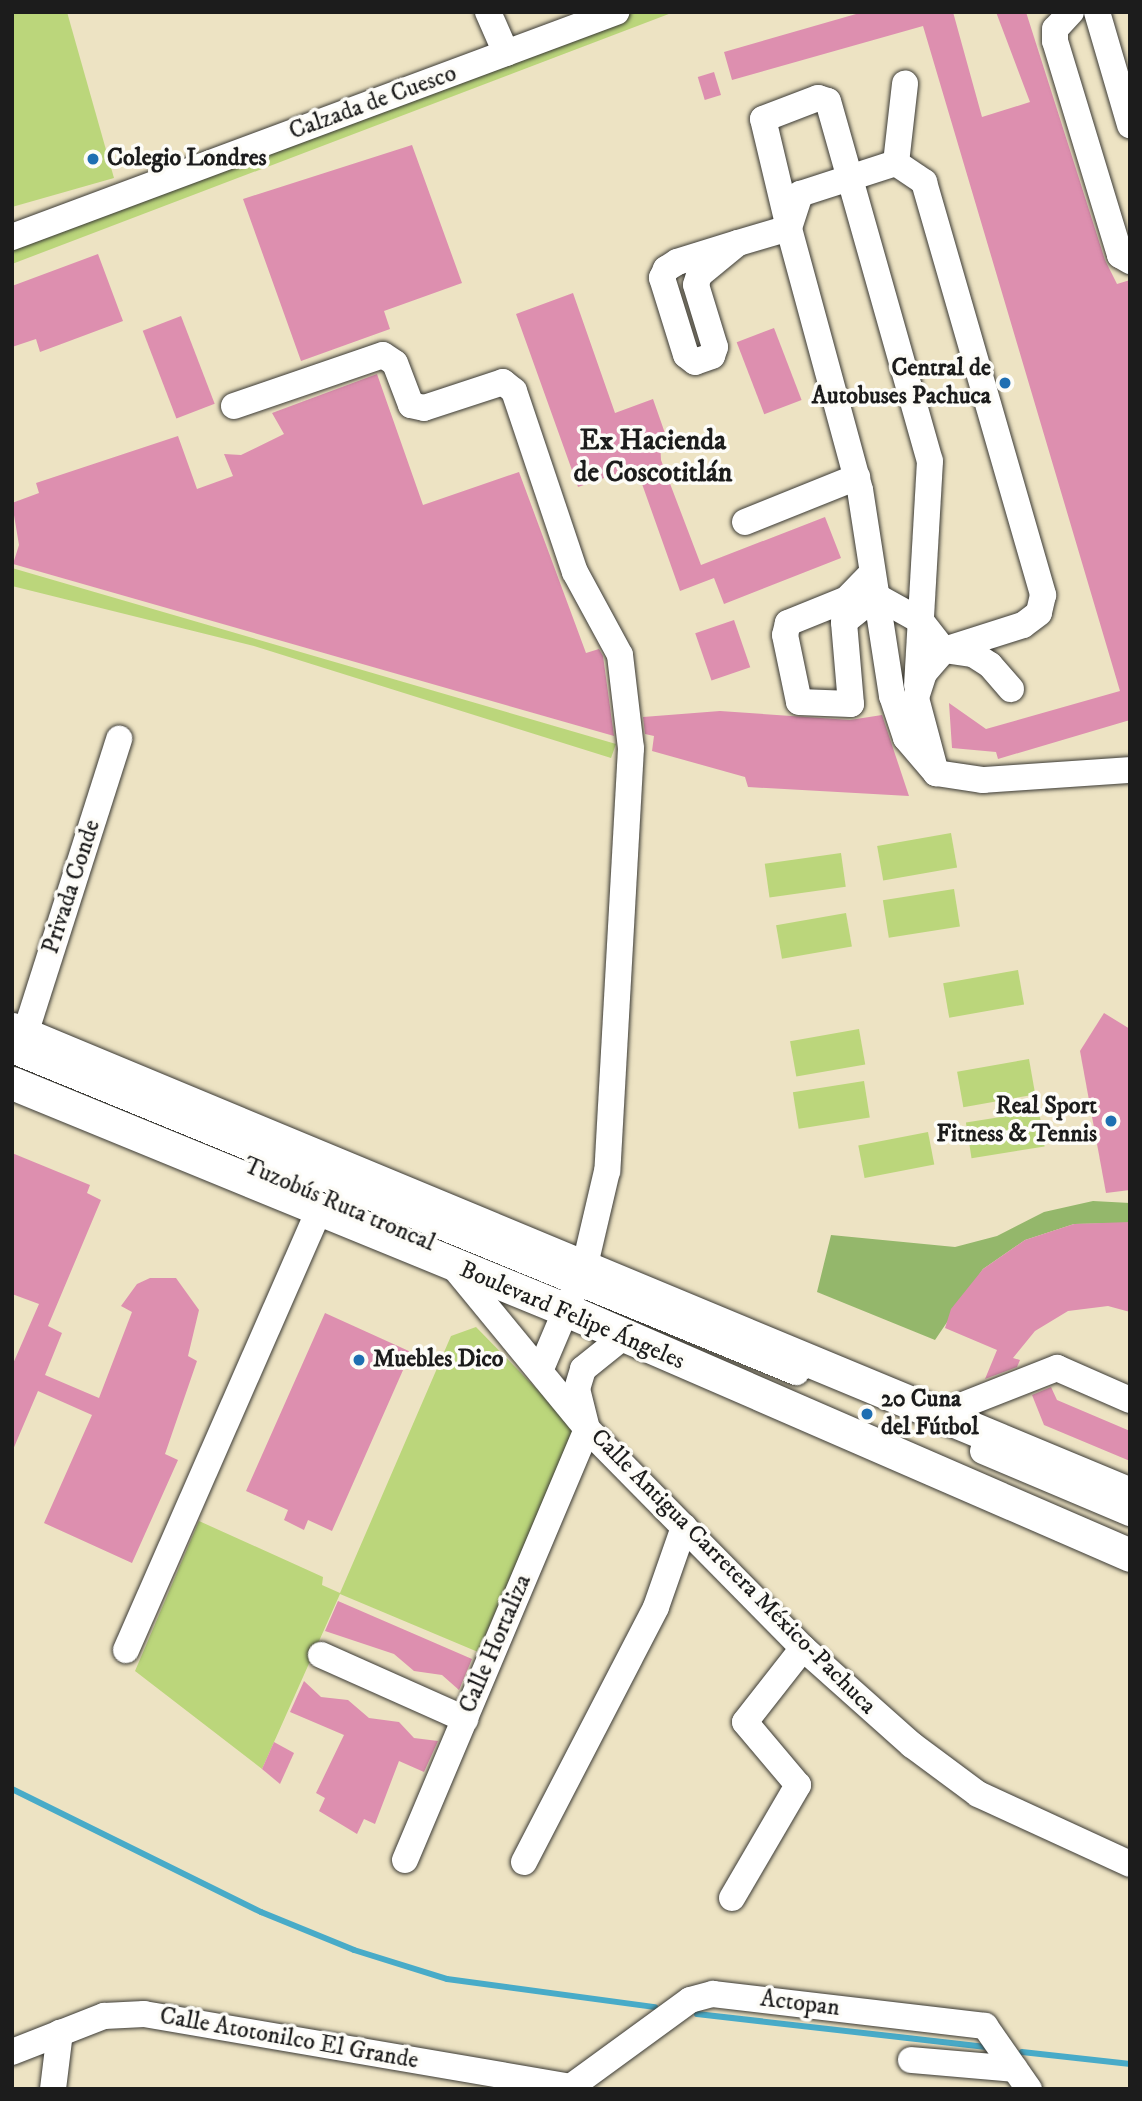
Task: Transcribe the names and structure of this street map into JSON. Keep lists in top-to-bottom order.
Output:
{
  "streets": {
    "main road": ["Boulevard Felipe Ángeles"],
    "street": [
      "Calzada de Cuesco",
      "Privada Conde",
      "Tuzobús Ruta troncal",
      "Calle Antigua Carretera México-Pachuca",
      "Calle Hortaliza",
      "Actopan",
      "Calle Atotonilco El Grande"
    ]
  },
  "crossings": [
    ["Privada Conde", "Boulevard Felipe Ángeles"],
    ["Tuzobús Ruta troncal", "Boulevard Felipe Ángeles"],
    ["Boulevard Felipe Ángeles", "Calle Antigua Carretera México-Pachuca"],
    ["Calle Antigua Carretera México-Pachuca", "Calle Hortaliza"],
    ["Actopan", "Calle Atotonilco El Grande"]
  ],
  "districts": ["Ex Hacienda de Coscotitlán"],
  "places": [
    "Colegio Londres",
    "Central de Autobuses Pachuca",
    "Real Sport Fitness & Tennis",
    "Muebles Dico",
    "20 Cuna del Fútbol"
  ]
}
